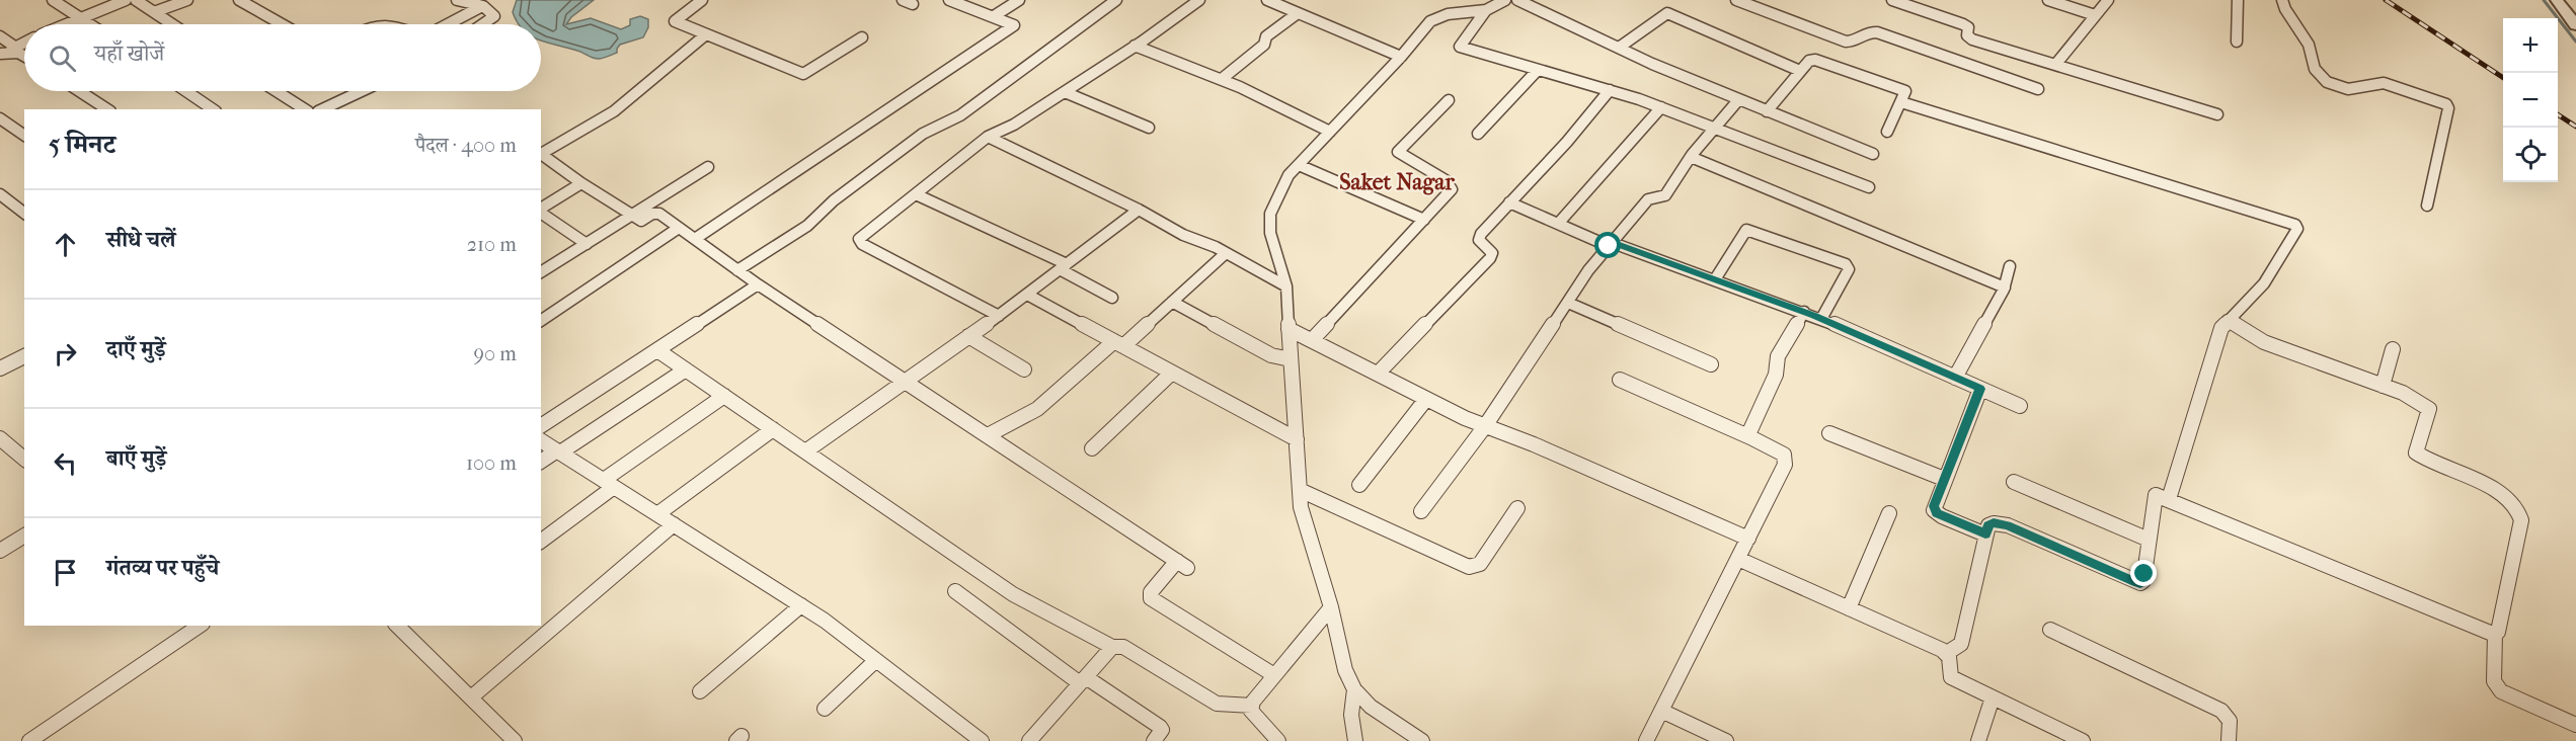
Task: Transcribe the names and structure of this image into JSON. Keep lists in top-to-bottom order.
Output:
{
  "districts": ["Saket Nagar"],
  "page": {
    "map_buttons": ["+", "−"],
    "search": "यहाँ खोजें",
    "heading": ["5 मिनट", "पैदल · 400 m"],
    "list": [
      ["सीधे चलें", "210 m"],
      ["दाएँ मुड़ें", "90 m"],
      ["बाएँ मुड़ें", "100 m"],
      "गंतव्य पर पहुँचे"
    ]
  }
}
